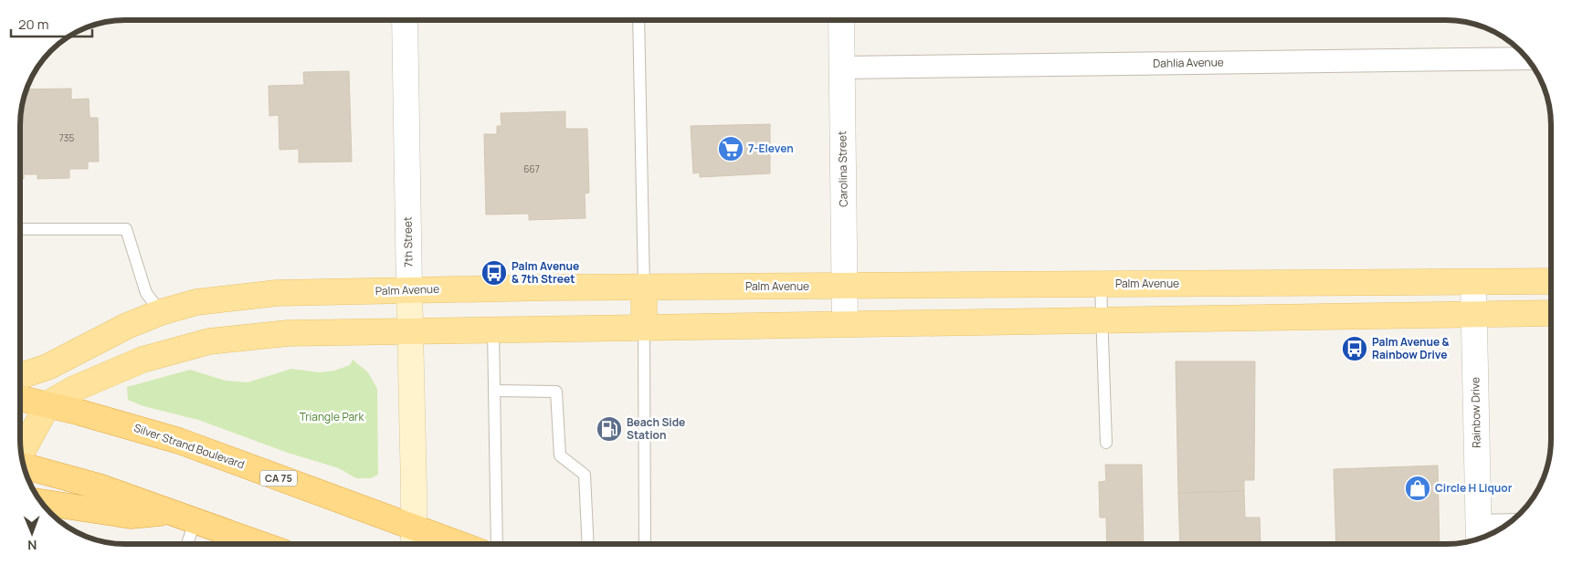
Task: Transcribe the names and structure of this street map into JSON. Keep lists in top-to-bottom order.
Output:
{
  "streets": {
    "highway": ["Silver Strand Boulevard", "CA 75"],
    "main road": ["7th Street", "Palm Avenue"],
    "street": ["Dahlia Avenue", "Carolina Street", "Rainbow Drive"]
  },
  "crossings": [
    ["Dahlia Avenue", "Carolina Street"],
    ["Carolina Street", "Palm Avenue"],
    ["7th Street", "Palm Avenue"],
    ["7th Street", "Silver Strand Boulevard"],
    ["Palm Avenue", "Rainbow Drive"],
    ["Silver Strand Boulevard", "CA 75"]
  ],
  "parks": ["Triangle Park"],
  "places": {
    "supermarket": ["7-Eleven"],
    "bus stop": ["Palm Avenue & 7th Street", "Palm Avenue & Rainbow Drive"],
    "fuel station": ["Beach Side Station"],
    "shop": ["Circle H Liquor"]
  },
  "house_numbers": ["735", "667"],
  "scale_bar": "20 m",
  "north": "bottom"
}
